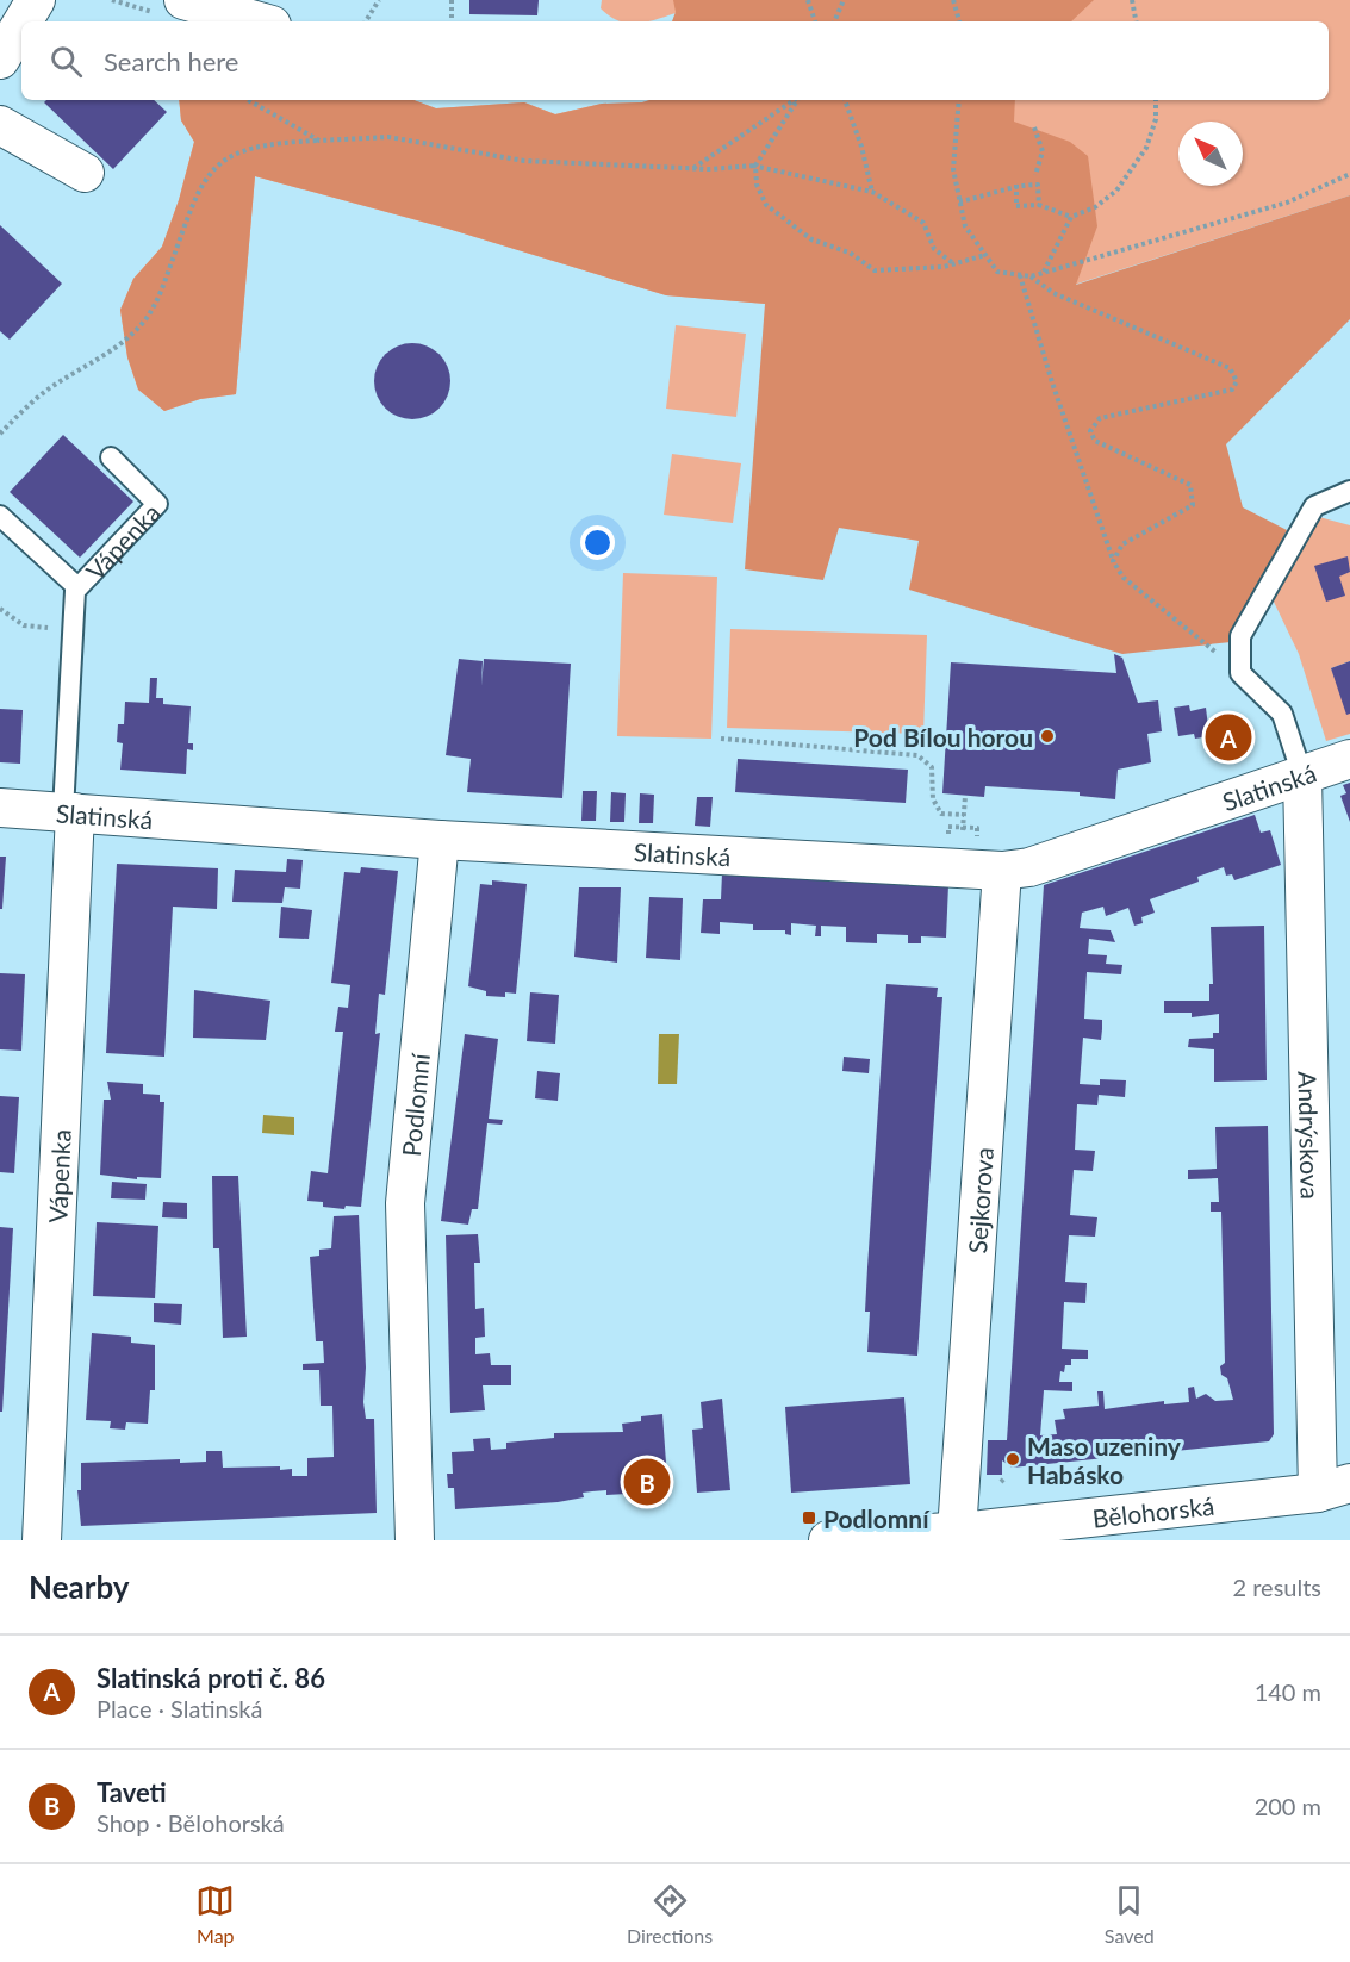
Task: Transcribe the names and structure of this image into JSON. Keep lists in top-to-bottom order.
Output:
{
  "streets": {
    "street": [
      "Vápenka",
      "Slatinská",
      "Podlomní",
      "Andrýskova",
      "Sejkorova",
      "Bělohorská"
    ]
  },
  "crossings": [
    ["Vápenka", "Slatinská"],
    ["Slatinská", "Podlomní"],
    ["Slatinská", "Andrýskova"],
    ["Slatinská", "Sejkorova"],
    ["Andrýskova", "Bělohorská"],
    ["Sejkorova", "Bělohorská"]
  ],
  "places": {
    "other": ["Pod Bílou horou", "Maso uzeniny Habásko"],
    "transit": ["Podlomní"]
  },
  "north": "top left",
  "page": {
    "search": "Search here",
    "pins": ["A", "B"],
    "heading": ["Nearby", "2 results"],
    "list": [
      {
        "mark": "A",
        "name": "Slatinská proti č. 86",
        "note": "Place · Slatinská",
        "value": "140 m"
      },
      {
        "mark": "B",
        "name": "Taveti",
        "note": "Shop · Bělohorská",
        "value": "200 m"
      }
    ],
    "nav": ["Map", "Directions", "Saved"]
  }
}
